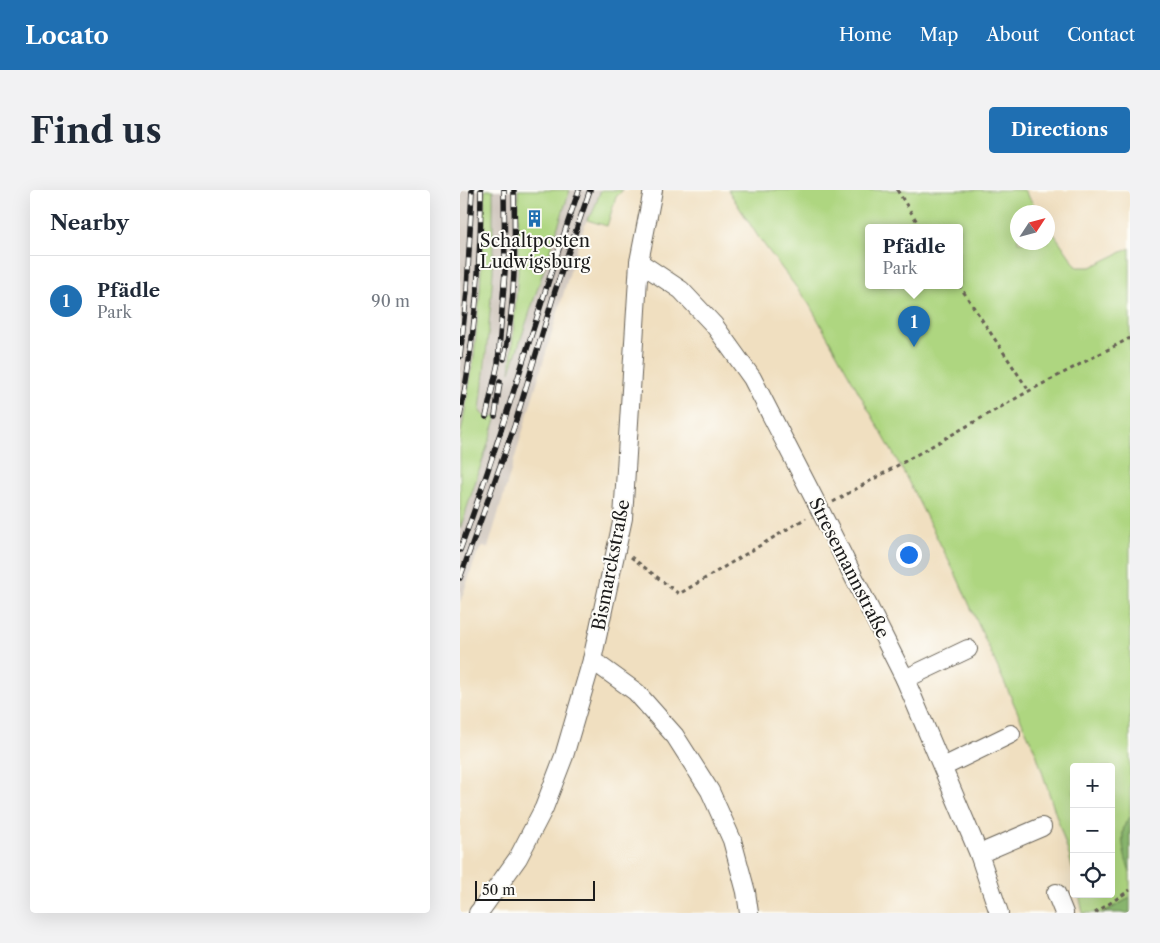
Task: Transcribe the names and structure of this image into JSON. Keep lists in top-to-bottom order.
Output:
{
  "streets": {
    "street": ["Bismarckstraße", "Stresemannstraße"]
  },
  "crossings": [
    ["Bismarckstraße", "Stresemannstraße"]
  ],
  "places": {
    "building": ["Schaltposten Ludwigsburg"]
  },
  "scale_bar": "50 m",
  "north": "top right",
  "page": {
    "header": "Locato",
    "nav": [
      "Home",
      "Map",
      "About",
      "Contact"
    ],
    "buttons": "Directions",
    "title": "Find us",
    "heading": "Nearby",
    "popup": ["Pfädle", "Park"],
    "list": [
      {
        "mark": "1",
        "name": "Pfädle",
        "note": "Park",
        "value": "90 m"
      }
    ],
    "pins": "1",
    "map_buttons": ["+", "−"],
    "scale": "50 m"
  }
}
